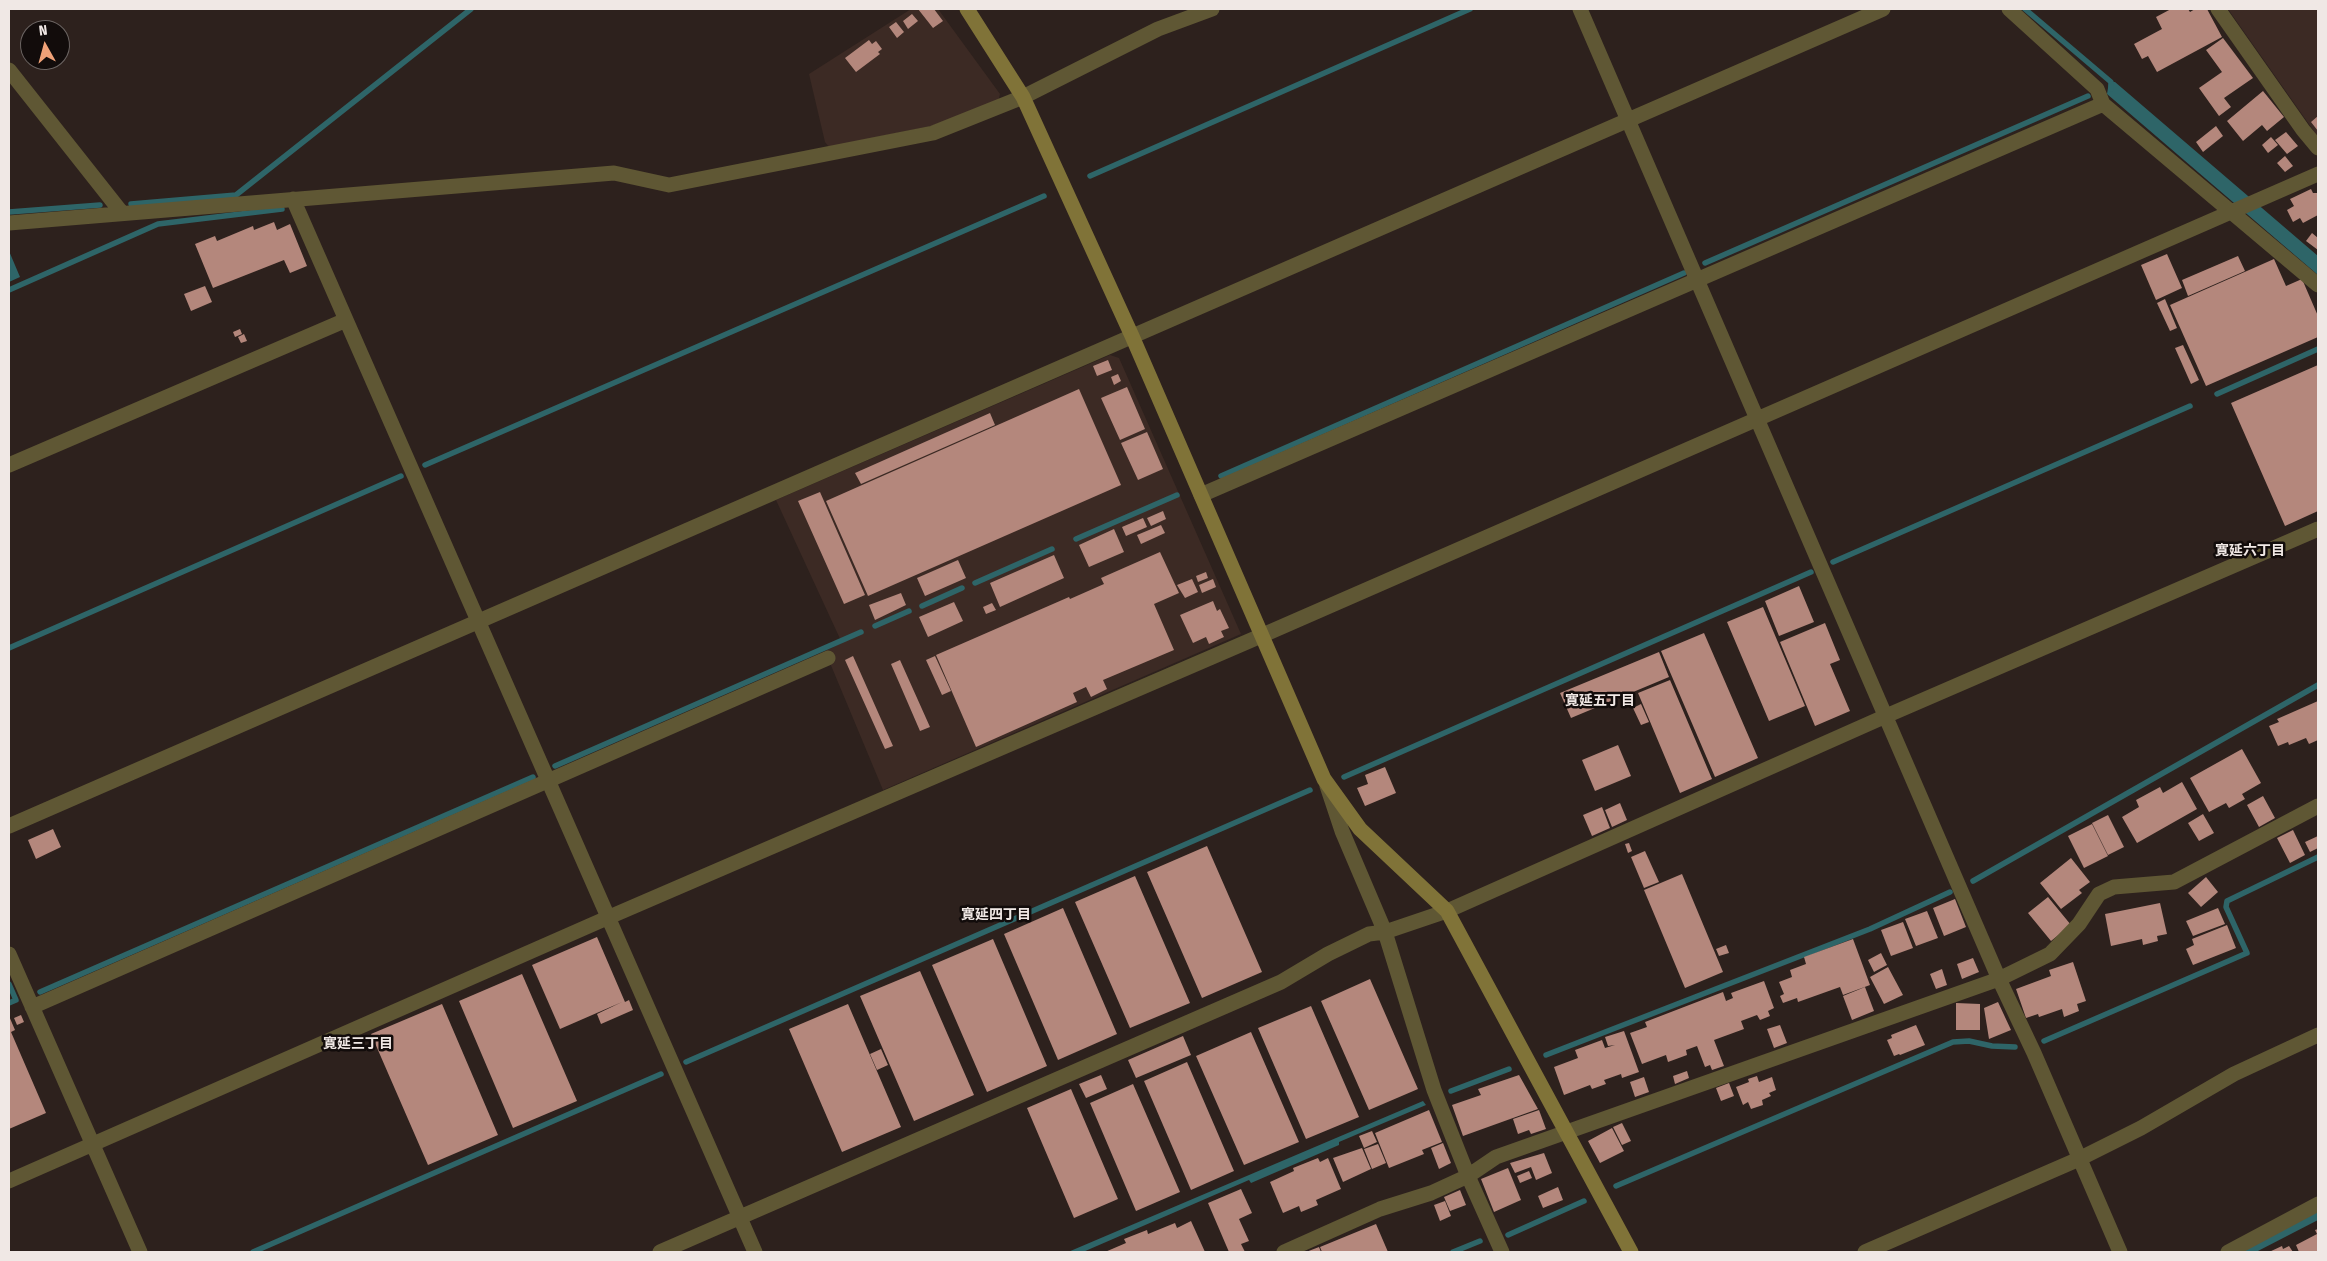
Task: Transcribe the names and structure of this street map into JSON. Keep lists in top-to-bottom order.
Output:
{
  "districts": [
    "寛延六丁目",
    "寛延五丁目",
    "寛延四丁目",
    "寛延三丁目"
  ],
  "north": "top"
}
